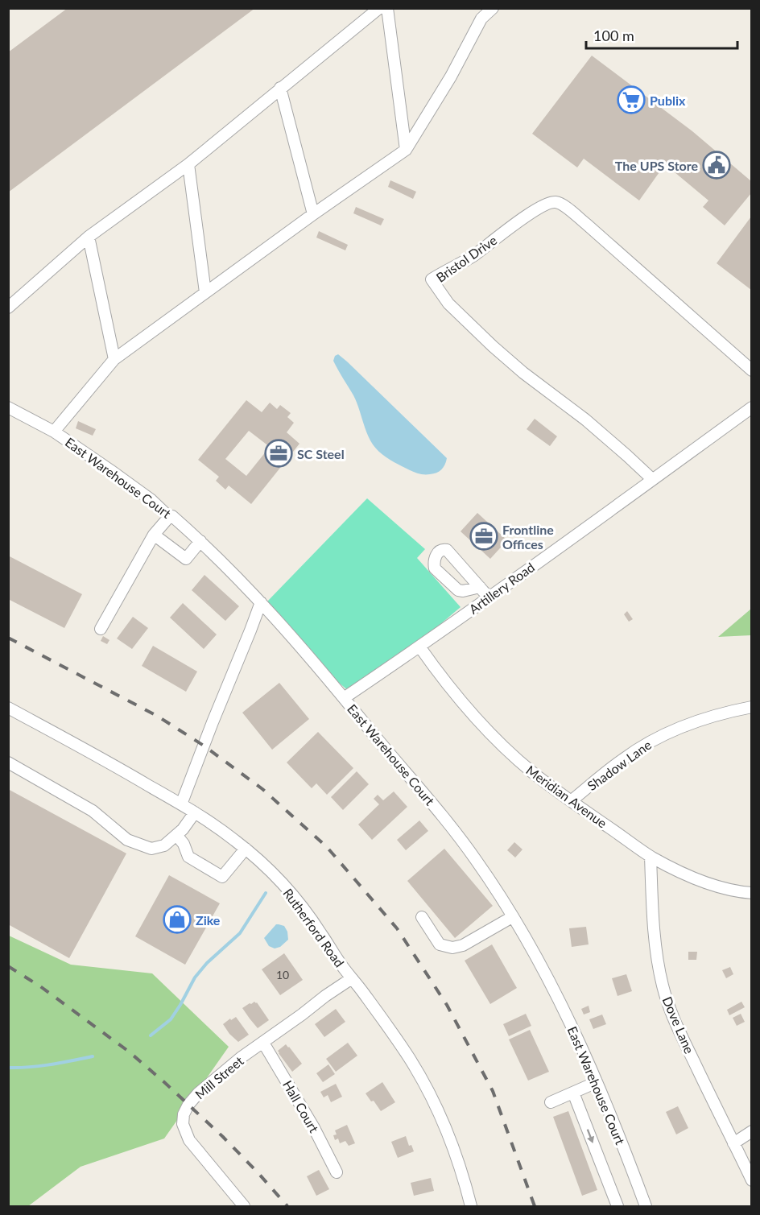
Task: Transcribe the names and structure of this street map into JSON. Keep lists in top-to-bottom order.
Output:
{
  "streets": {
    "street": [
      "Bristol Drive",
      "East Warehouse Court",
      "Artillery Road",
      "Shadow Lane",
      "Meridian Avenue",
      "Rutherford Road",
      "Dove Lane",
      "Mill Street",
      "Hall Court"
    ]
  },
  "crossings": [
    ["Bristol Drive", "Artillery Road"],
    ["East Warehouse Court", "Artillery Road"],
    ["Artillery Road", "Meridian Avenue"],
    ["Shadow Lane", "Meridian Avenue"],
    ["Meridian Avenue", "Dove Lane"],
    ["Rutherford Road", "Mill Street"],
    ["Mill Street", "Hall Court"]
  ],
  "places": {
    "supermarket": ["Publix"],
    "public building": ["The UPS Store"],
    "office": ["SC Steel", "Frontline Offices"],
    "shop": ["Zike"]
  },
  "house_numbers": ["10"],
  "scale_bar": "100 m"
}
